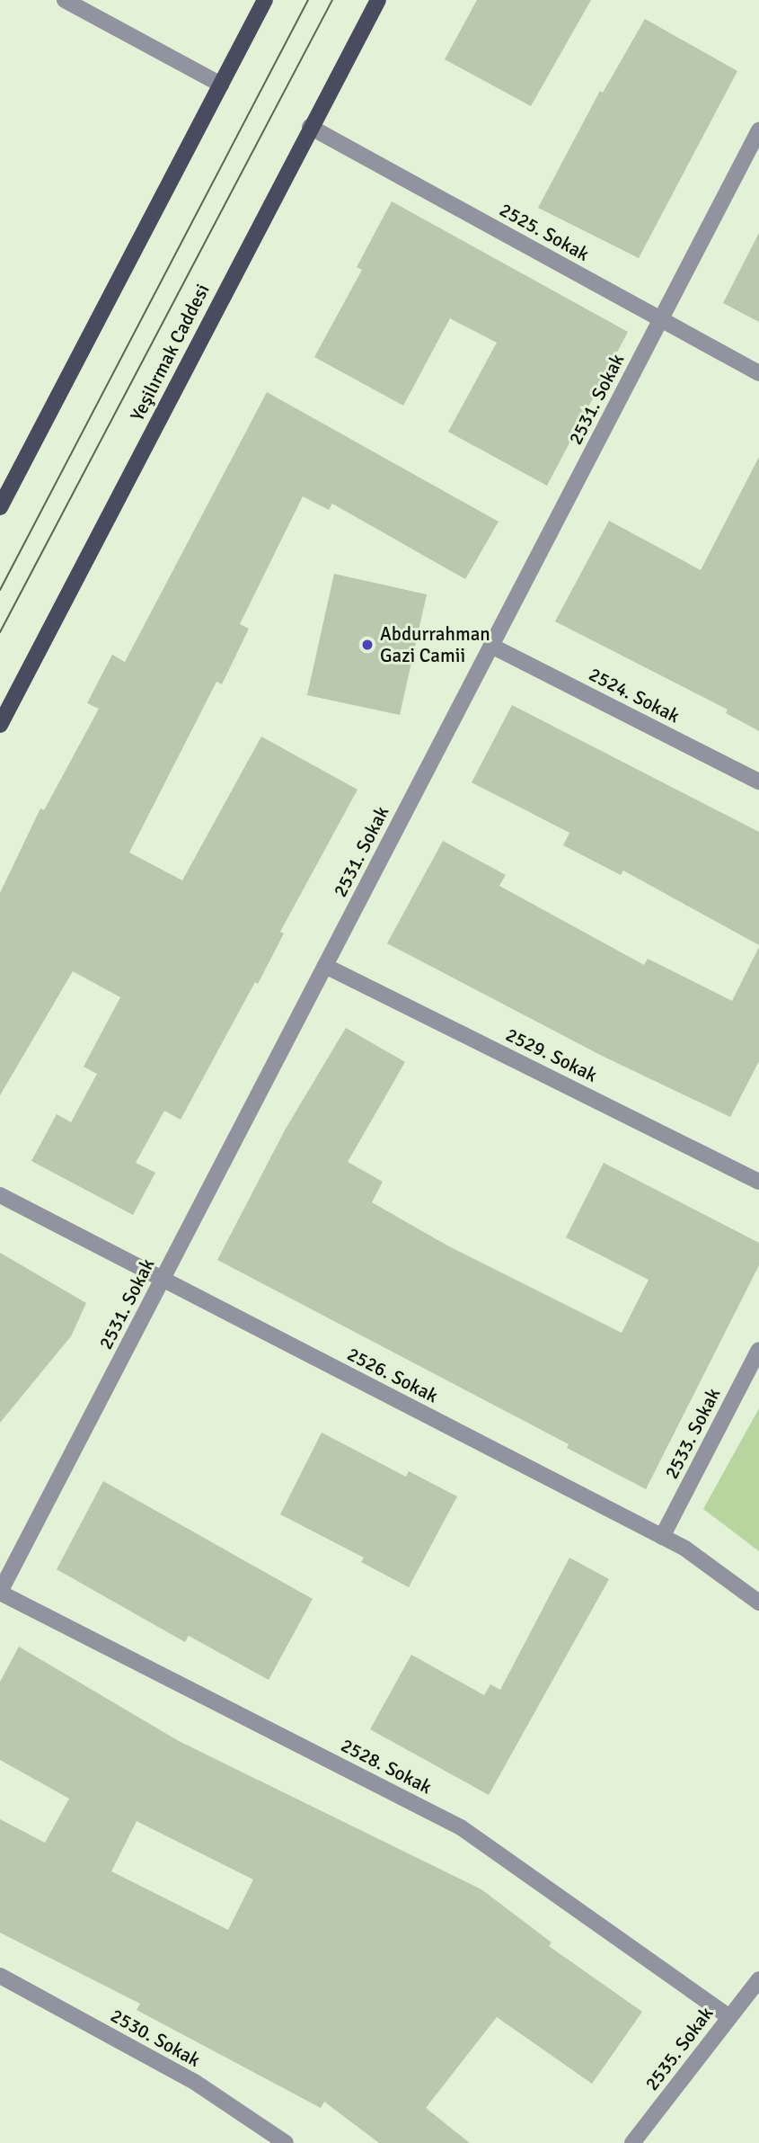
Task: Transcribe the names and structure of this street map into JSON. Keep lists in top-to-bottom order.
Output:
{
  "streets": {
    "main road": ["Yeşilırmak Caddesi"],
    "street": [
      "2525. Sokak",
      "2531. Sokak",
      "2524. Sokak",
      "2529. Sokak",
      "2526. Sokak",
      "2533. Sokak",
      "2528. Sokak",
      "2530. Sokak",
      "2535. Sokak"
    ]
  },
  "crossings": [
    ["2525. Sokak", "Yeşilırmak Caddesi"],
    ["2525. Sokak", "2531. Sokak"],
    ["2531. Sokak", "2524. Sokak"],
    ["2531. Sokak", "2529. Sokak"],
    ["2531. Sokak", "2526. Sokak"],
    ["2531. Sokak", "2528. Sokak"],
    ["2526. Sokak", "2533. Sokak"],
    ["2528. Sokak", "2535. Sokak"]
  ],
  "places": ["Abdurrahman Gazi Camii"]
}
